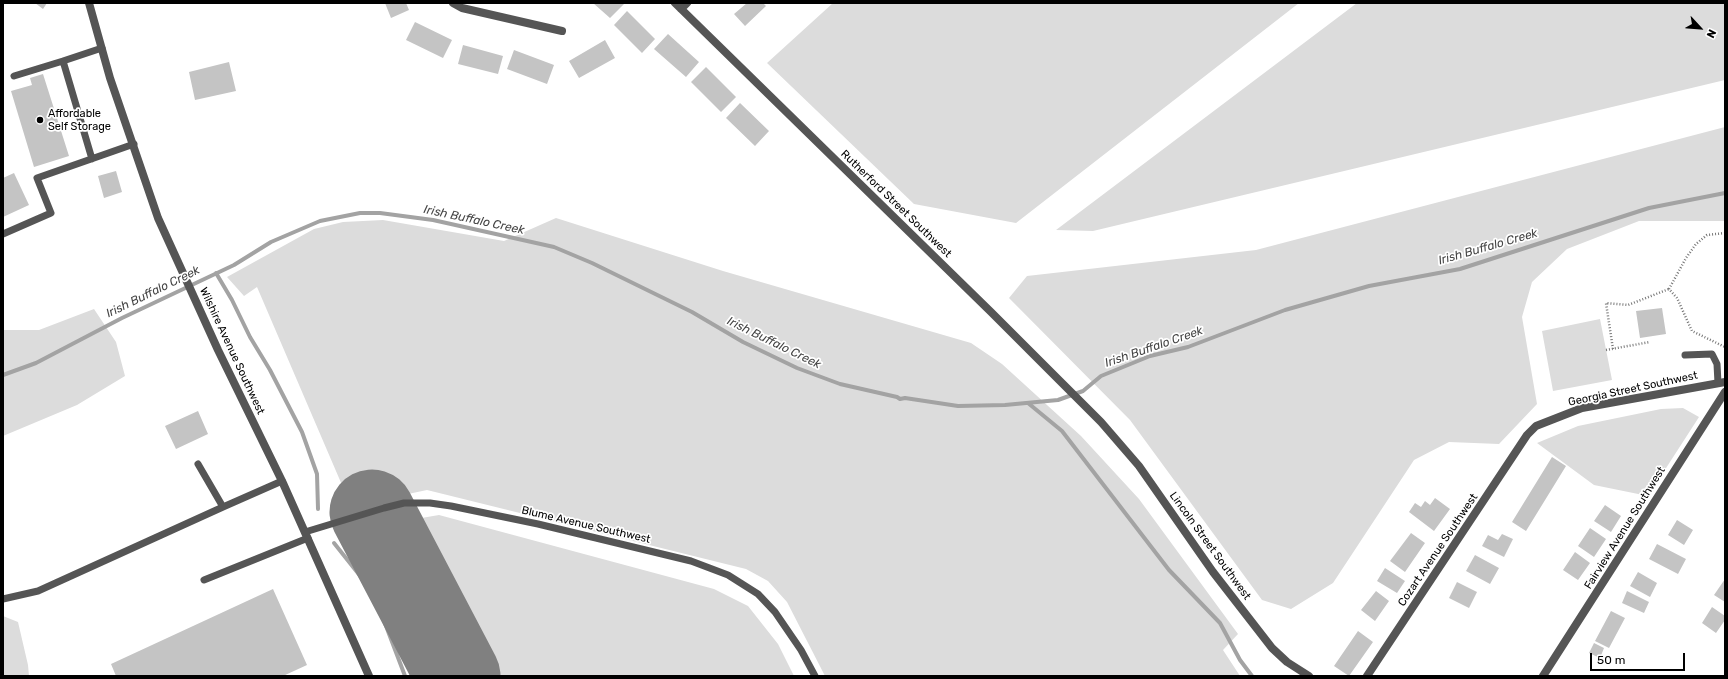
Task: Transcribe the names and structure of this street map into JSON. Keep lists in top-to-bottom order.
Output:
{
  "streets": {
    "street": [
      "Rutherford Street Southwest",
      "Wilshire Avenue Southwest",
      "Georgia Street Southwest",
      "Fairview Avenue Southwest",
      "Lincoln Street Southwest",
      "Cozart Avenue Southwest"
    ],
    "lane": ["Blume Avenue Southwest"]
  },
  "crossings": [
    ["Rutherford Street Southwest", "Lincoln Street Southwest"],
    ["Wilshire Avenue Southwest", "Blume Avenue Southwest"],
    ["Georgia Street Southwest", "Cozart Avenue Southwest"]
  ],
  "water": ["Irish Buffalo Creek"],
  "places": ["Affordable Self Storage"],
  "scale_bar": "50 m",
  "north": "bottom right"
}
